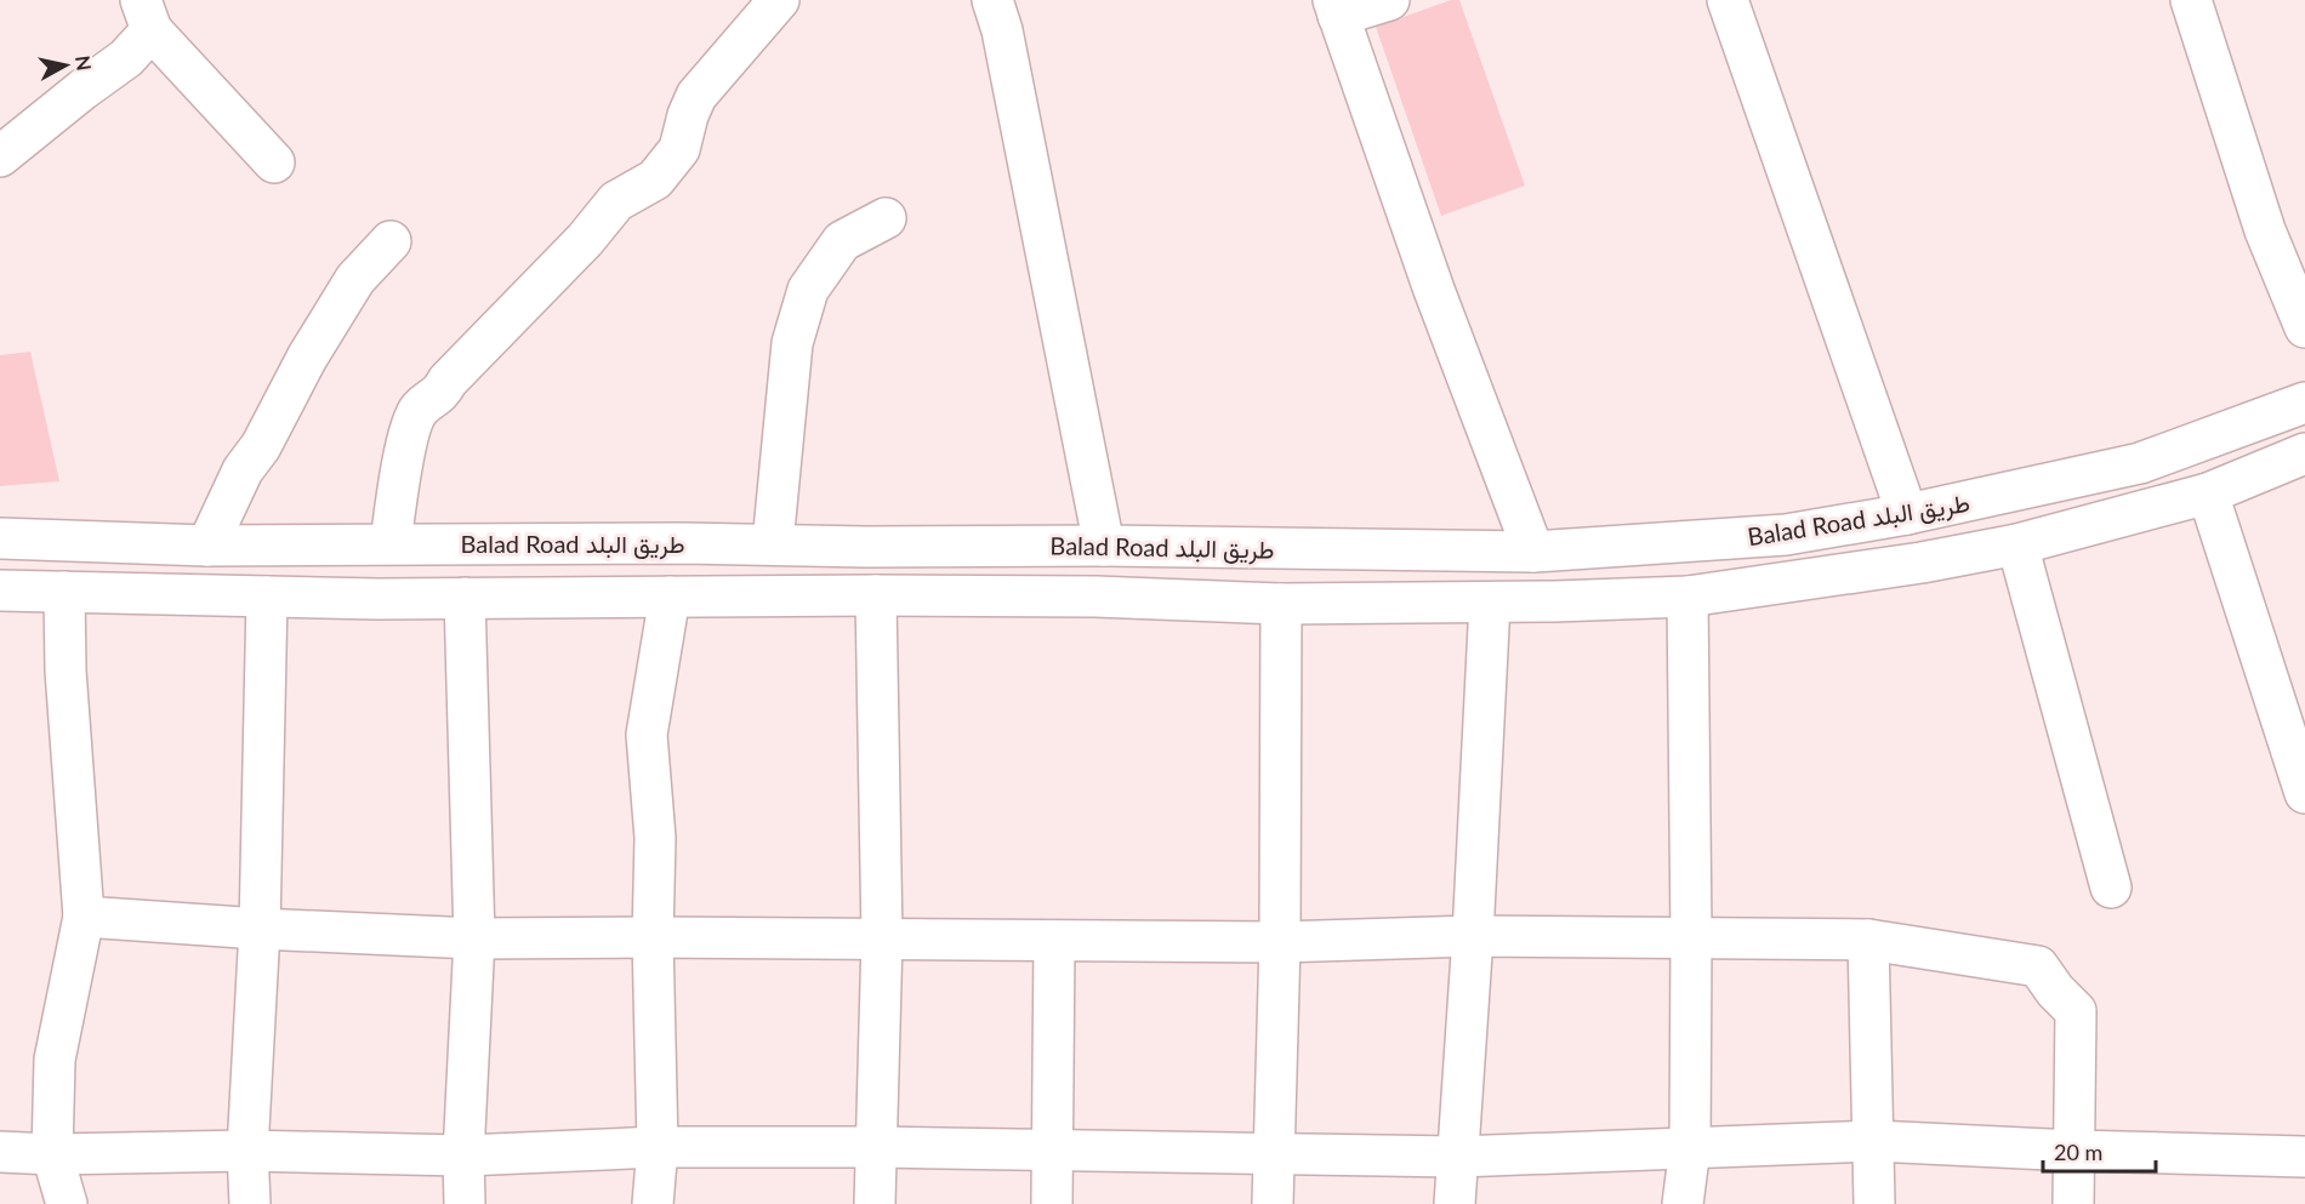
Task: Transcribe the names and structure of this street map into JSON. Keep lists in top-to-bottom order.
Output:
{
  "streets": {
    "main road": ["Balad Road طريق البلد"]
  },
  "scale_bar": "20 m",
  "north": "right"
}
